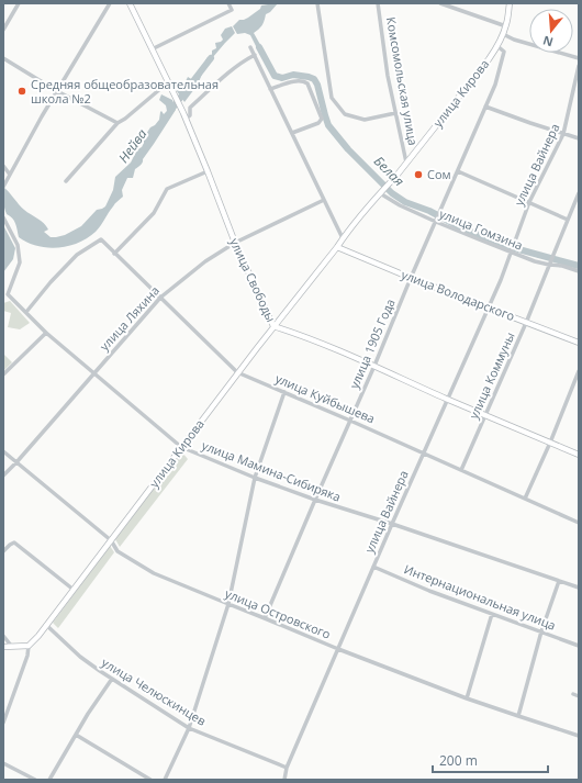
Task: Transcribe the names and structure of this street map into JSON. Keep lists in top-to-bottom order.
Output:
{
  "streets": {
    "main road": ["улица Кирова", "улица Свободы", "улица Володарского"],
    "street": [
      "Комсомольская улица",
      "улица Вайнера",
      "улица Гомзина",
      "улица Ляхина",
      "улица 1905 Года",
      "улица Коммуны",
      "улица Куйбышева",
      "улица Мамина-Сибиряка",
      "Интернациональная улица",
      "улица Островского",
      "улица Челюскинцев"
    ]
  },
  "crossings": [
    ["Комсомольская улица", "улица Кирова"],
    ["улица Кирова", "улица Гомзина"],
    ["улица Кирова", "улица Свободы"],
    ["улица Кирова", "улица Володарского"],
    ["улица Кирова", "улица Куйбышева"],
    ["улица Кирова", "улица Мамина-Сибиряка"],
    ["улица Кирова", "улица Островского"],
    ["улица Кирова", "улица Челюскинцев"],
    ["улица Вайнера", "улица Гомзина"],
    ["улица Вайнера", "улица Свободы"],
    ["улица Вайнера", "улица Володарского"],
    ["улица Вайнера", "улица Куйбышева"],
    ["улица Вайнера", "улица Мамина-Сибиряка"],
    ["улица Вайнера", "Интернациональная улица"],
    ["улица Вайнера", "улица Островского"],
    ["улица Вайнера", "улица Челюскинцев"],
    ["улица Гомзина", "улица 1905 Года"],
    ["улица Гомзина", "улица Коммуны"],
    ["улица Свободы", "улица Ляхина"],
    ["улица Свободы", "улица 1905 Года"],
    ["улица Свободы", "улица Коммуны"],
    ["улица Володарского", "улица 1905 Года"],
    ["улица Володарского", "улица Коммуны"],
    ["улица Ляхина", "улица Куйбышева"],
    ["улица Ляхина", "улица Мамина-Сибиряка"],
    ["улица Ляхина", "улица Островского"],
    ["улица 1905 Года", "улица Куйбышева"],
    ["улица 1905 Года", "улица Мамина-Сибиряка"],
    ["улица 1905 Года", "улица Островского"],
    ["улица Коммуны", "улица Куйбышева"],
    ["улица Куйбышева", "улица Мамина-Сибиряка"]
  ],
  "water": ["Нейва", "Белая"],
  "places": ["Средняя общеобразовательная школа №2", "Сом"],
  "scale_bar": "200 m",
  "north": "bottom"
}
